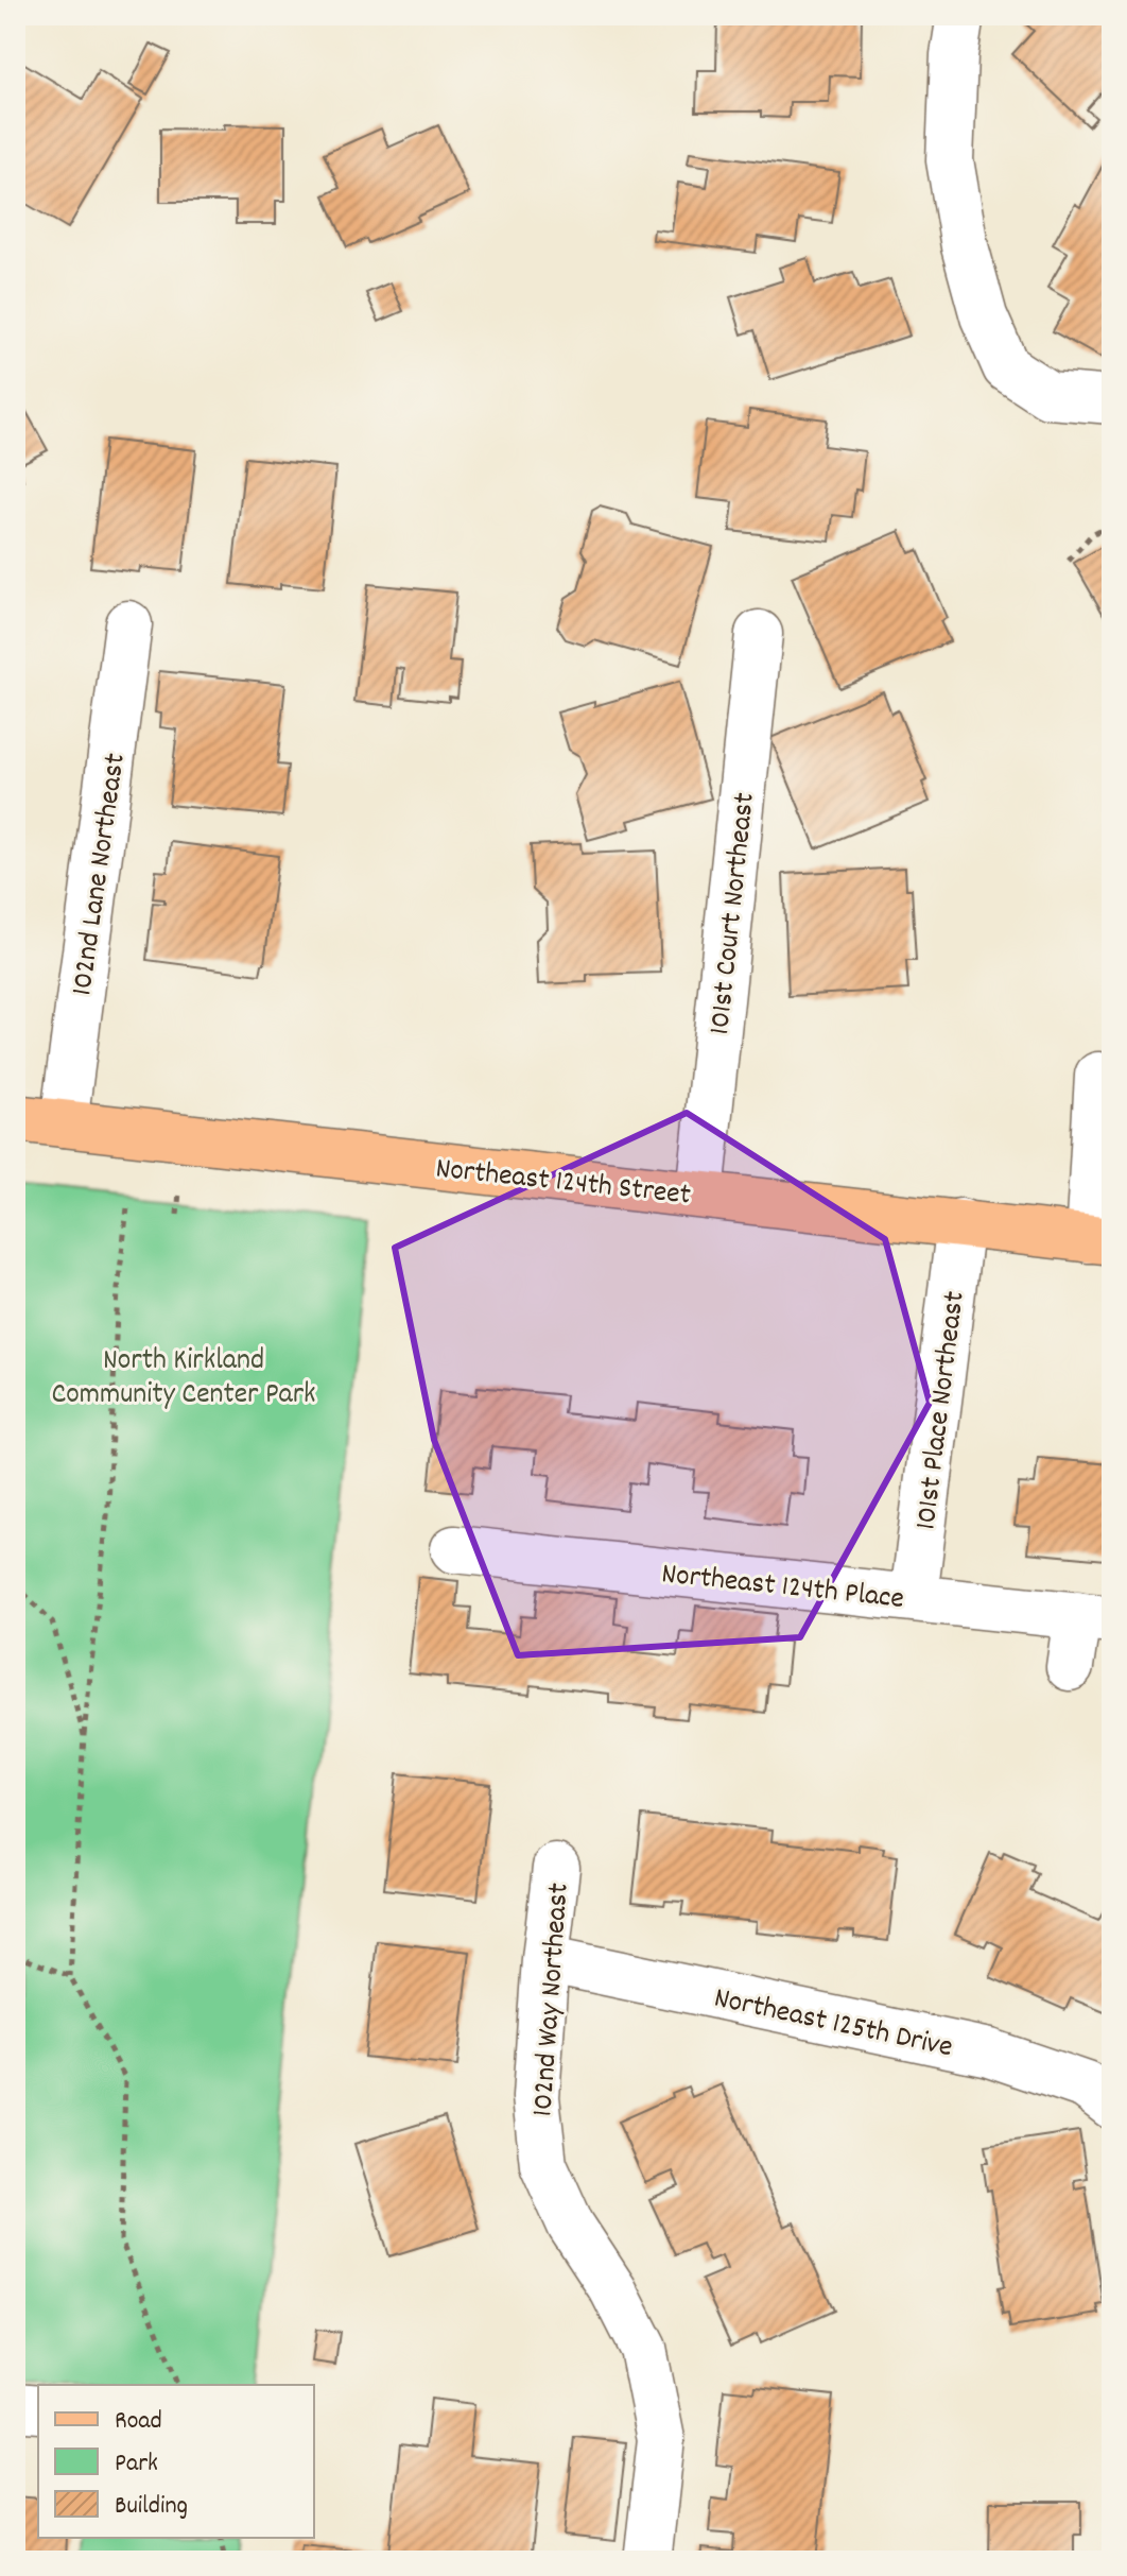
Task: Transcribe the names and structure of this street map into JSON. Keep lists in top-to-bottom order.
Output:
{
  "streets": {
    "main road": ["Northeast 124th Street"],
    "street": [
      "102nd Lane Northeast",
      "101st Court Northeast",
      "101st Place Northeast",
      "Northeast 124th Place",
      "102nd Way Northeast",
      "Northeast 125th Drive"
    ]
  },
  "crossings": [
    ["102nd Lane Northeast", "Northeast 124th Street"],
    ["101st Court Northeast", "Northeast 124th Street"],
    ["Northeast 124th Street", "101st Place Northeast"],
    ["101st Place Northeast", "Northeast 124th Place"],
    ["102nd Way Northeast", "Northeast 125th Drive"]
  ],
  "parks": ["North Kirkland Community Center Park"],
  "legend": ["Road", "Park", "Building"]
}
